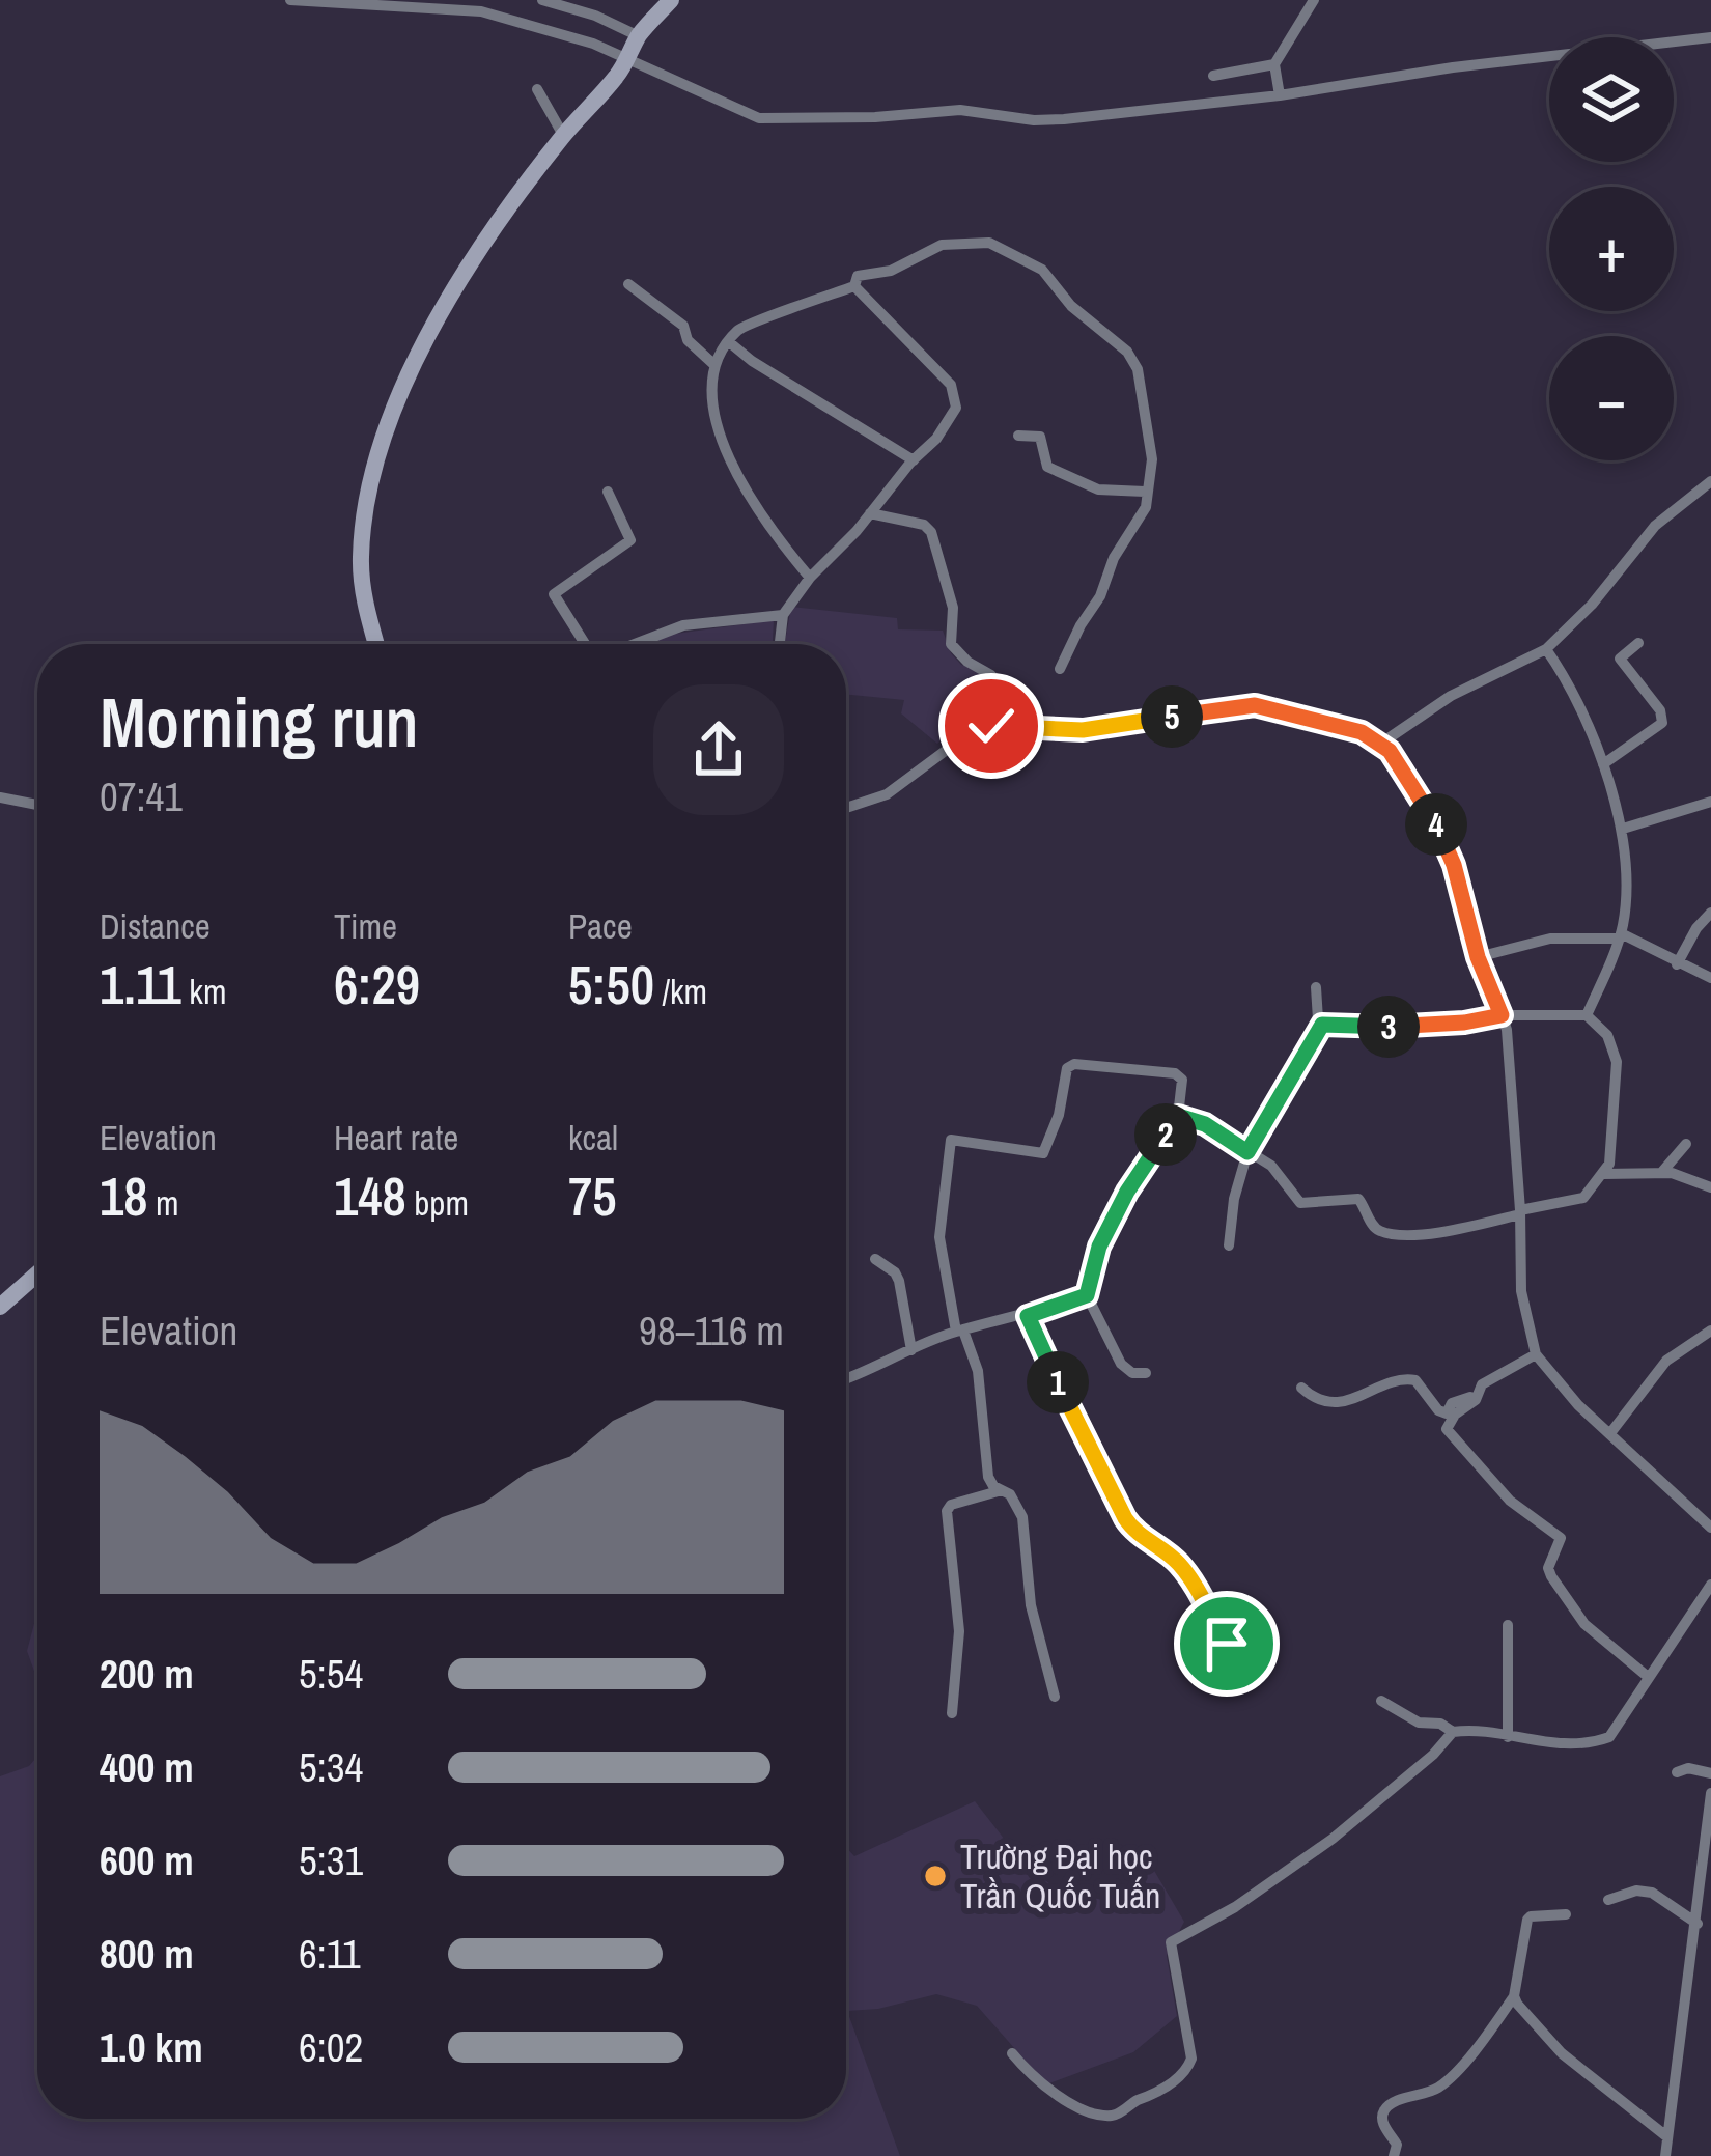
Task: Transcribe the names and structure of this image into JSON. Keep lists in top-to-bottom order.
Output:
{
  "places": ["Trường Đại học Trần Quốc Tuấn"],
  "page": {
    "map_buttons": ["+", "−"],
    "heading": ["Morning run", "07:41"],
    "pins": [
      "5",
      "4",
      "3",
      "2",
      "1"
    ],
    "stats": [
      ["Distance", "1.11 km"],
      ["Time", "6:29"],
      ["Pace", "5:50 /km"],
      ["Elevation", "18 m"],
      ["Heart rate", "148 bpm"],
      ["kcal", "75"]
    ],
    "chart": ["Elevation", "98–116 m"],
    "list": [
      {
        "name": "200 m",
        "note": "5:54"
      },
      {
        "name": "400 m",
        "note": "5:34"
      },
      {
        "name": "600 m",
        "note": "5:31"
      },
      {
        "name": "800 m",
        "note": "6:11"
      },
      {
        "name": "1.0 km",
        "note": "6:02"
      }
    ]
  }
}
